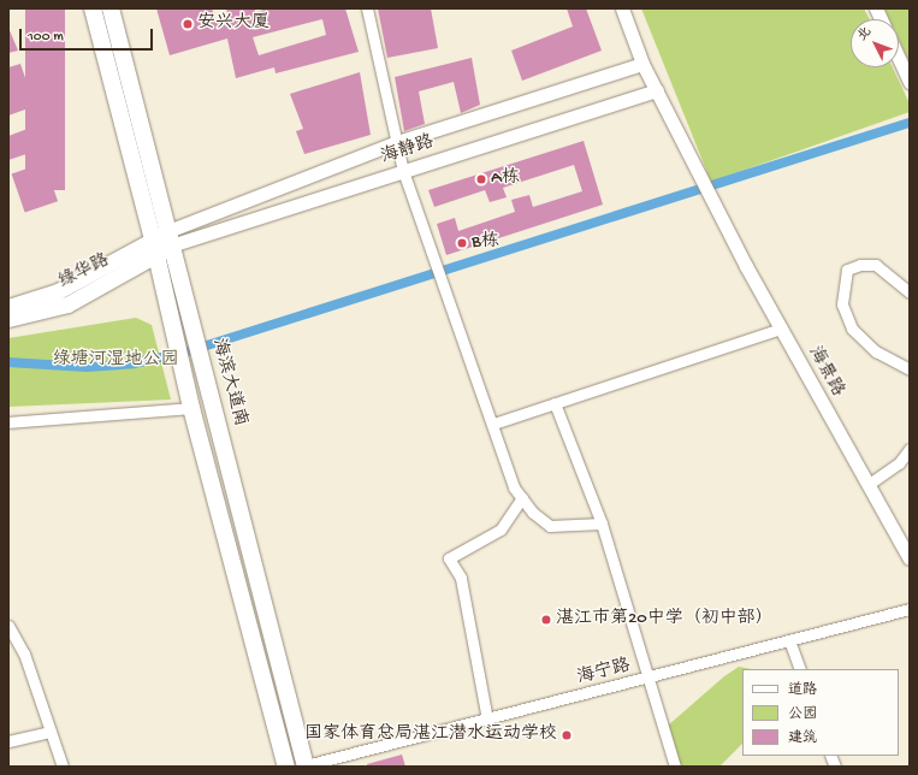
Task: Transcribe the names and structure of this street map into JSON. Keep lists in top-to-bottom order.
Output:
{
  "streets": {
    "main road": ["绿华路", "海滨大道南"],
    "street": ["海静路", "海景路", "海宁路"]
  },
  "crossings": [
    ["海静路", "绿华路"],
    ["海静路", "海景路"],
    ["海静路", "海滨大道南"],
    ["绿华路", "海滨大道南"],
    ["海滨大道南", "海宁路"]
  ],
  "parks": ["绿塘河湿地公园"],
  "places": [
    "安兴大厦",
    "A栋",
    "B栋",
    "湛江市第20中学（初中部）",
    "国家体育总局湛江潜水运动学校"
  ],
  "legend": ["道路", "公园", "建筑"],
  "scale_bar": "100 m",
  "north": "top left"
}
